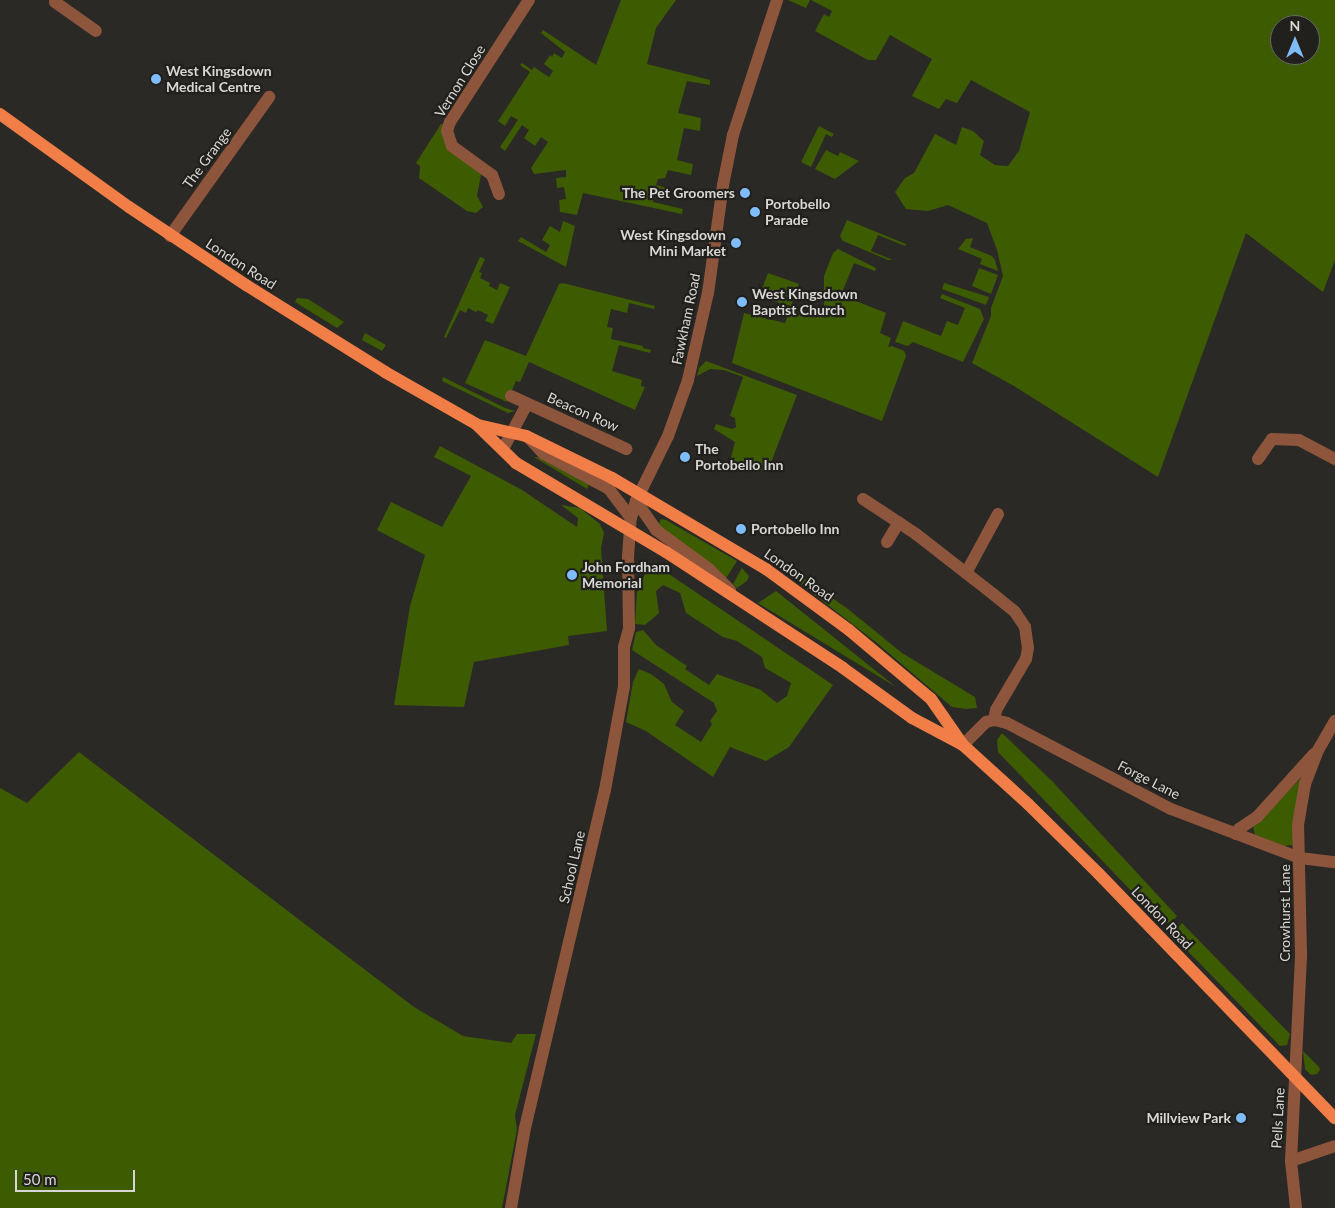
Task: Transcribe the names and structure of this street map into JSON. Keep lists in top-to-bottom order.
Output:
{
  "streets": {
    "main road": ["London Road"],
    "street": [
      "Vernon Close",
      "The Grange",
      "Fawkham Road",
      "Beacon Row",
      "Forge Lane",
      "School Lane",
      "Crowhurst Lane",
      "Pells Lane"
    ]
  },
  "crossings": [
    ["The Grange", "London Road"],
    ["London Road", "Fawkham Road"],
    ["London Road", "Beacon Row"],
    ["London Road", "School Lane"],
    ["London Road", "Crowhurst Lane"],
    ["London Road", "Pells Lane"],
    ["Fawkham Road", "School Lane"],
    ["Forge Lane", "Crowhurst Lane"],
    ["Crowhurst Lane", "Pells Lane"]
  ],
  "places": [
    "West Kingsdown Medical Centre",
    "The Pet Groomers",
    "Portobello Parade",
    "West Kingsdown Mini Market",
    "West Kingsdown Baptist Church",
    "The Portobello Inn",
    "Portobello Inn",
    "John Fordham Memorial",
    "Millview Park"
  ],
  "scale_bar": "50 m",
  "north": "top"
}
